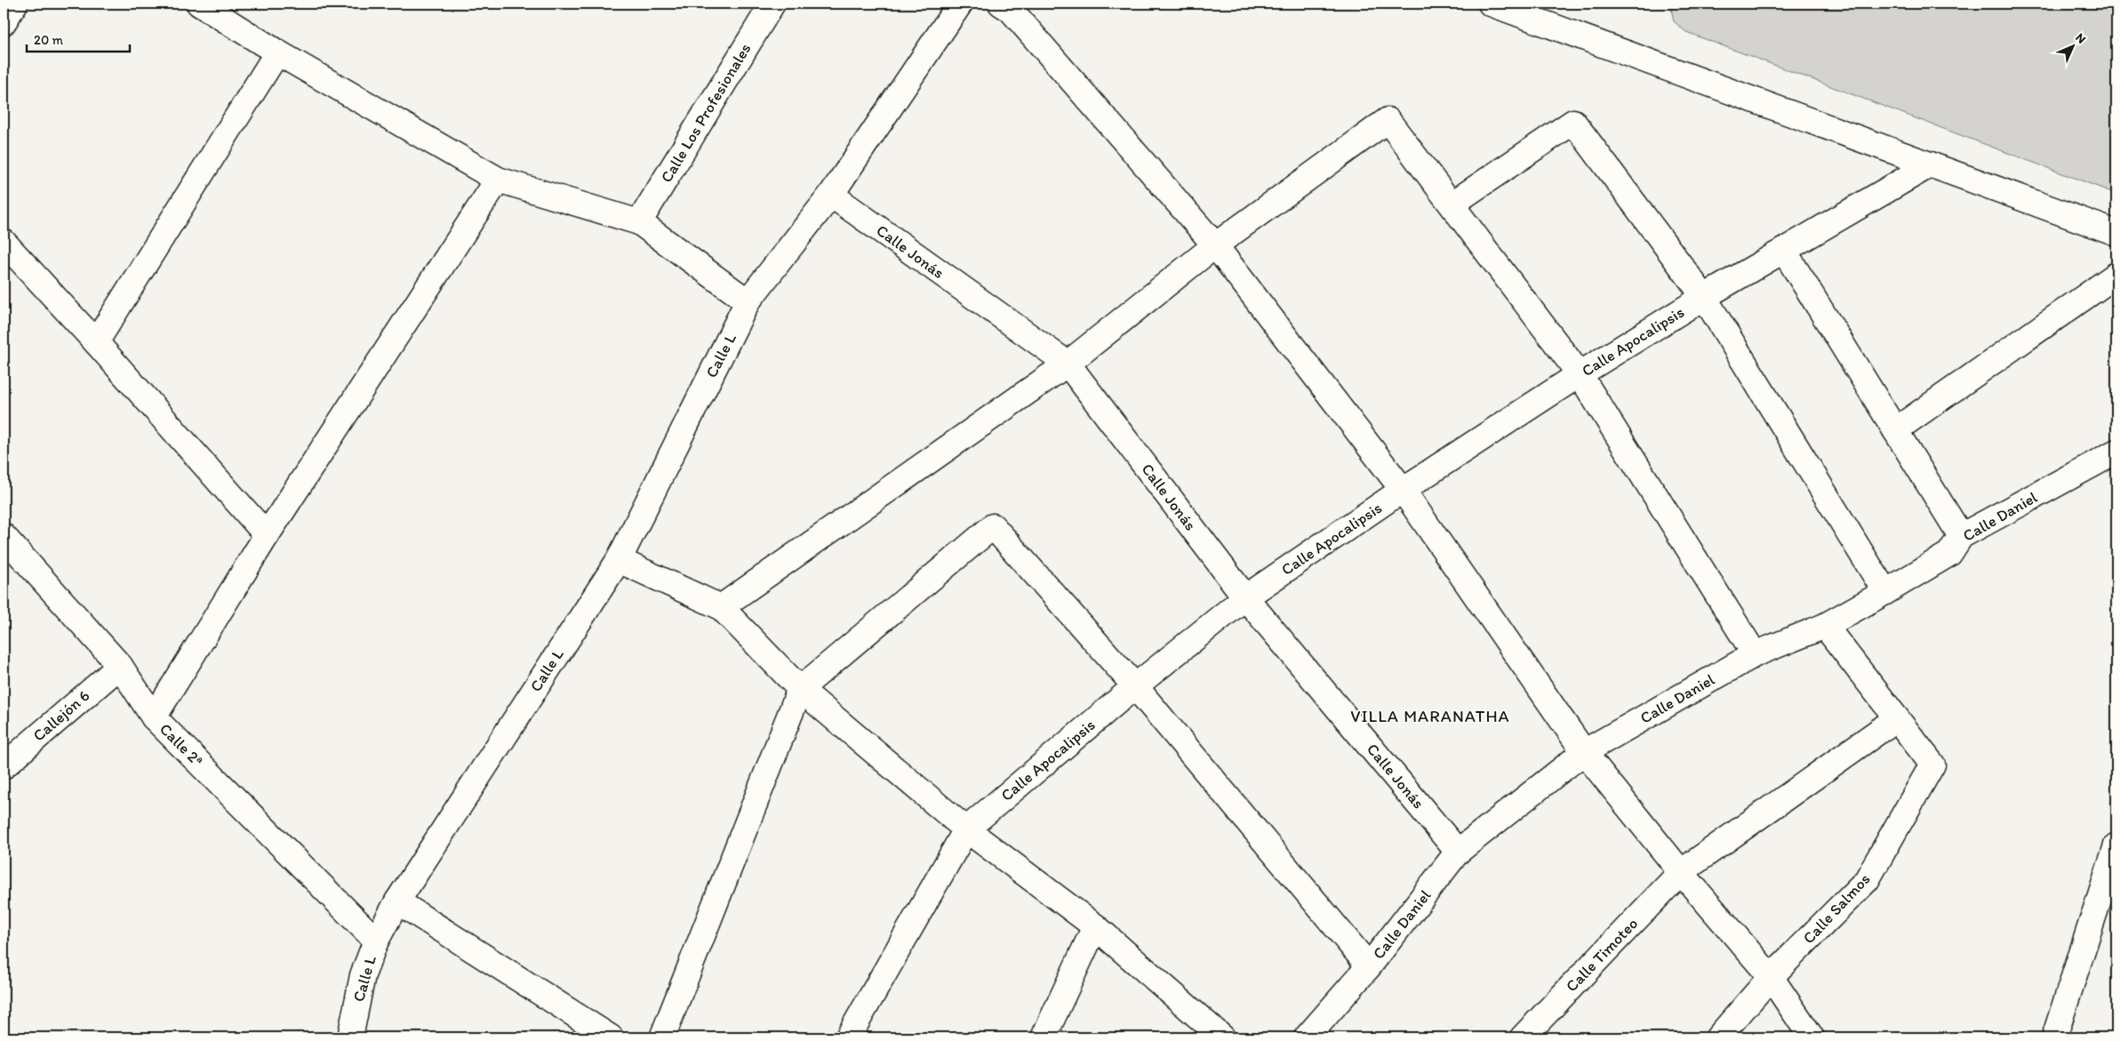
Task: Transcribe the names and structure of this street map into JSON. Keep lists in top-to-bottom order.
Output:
{
  "streets": {
    "street": [
      "Calle Los Profesionales",
      "Calle Jonás",
      "Calle Apocalipsis",
      "Calle L",
      "Calle Daniel",
      "Callejón 6",
      "Calle 2ª",
      "Calle Salmos",
      "Calle Timoteo"
    ]
  },
  "crossings": [
    ["Calle Jonás", "Calle Apocalipsis"],
    ["Calle Jonás", "Calle L"],
    ["Calle Jonás", "Calle Daniel"],
    ["Calle L", "Calle 2ª"],
    ["Callejón 6", "Calle 2ª"],
    ["Calle Salmos", "Calle Timoteo"]
  ],
  "districts": ["VILLA MARANATHA"],
  "scale_bar": "20 m",
  "north": "top right"
}
